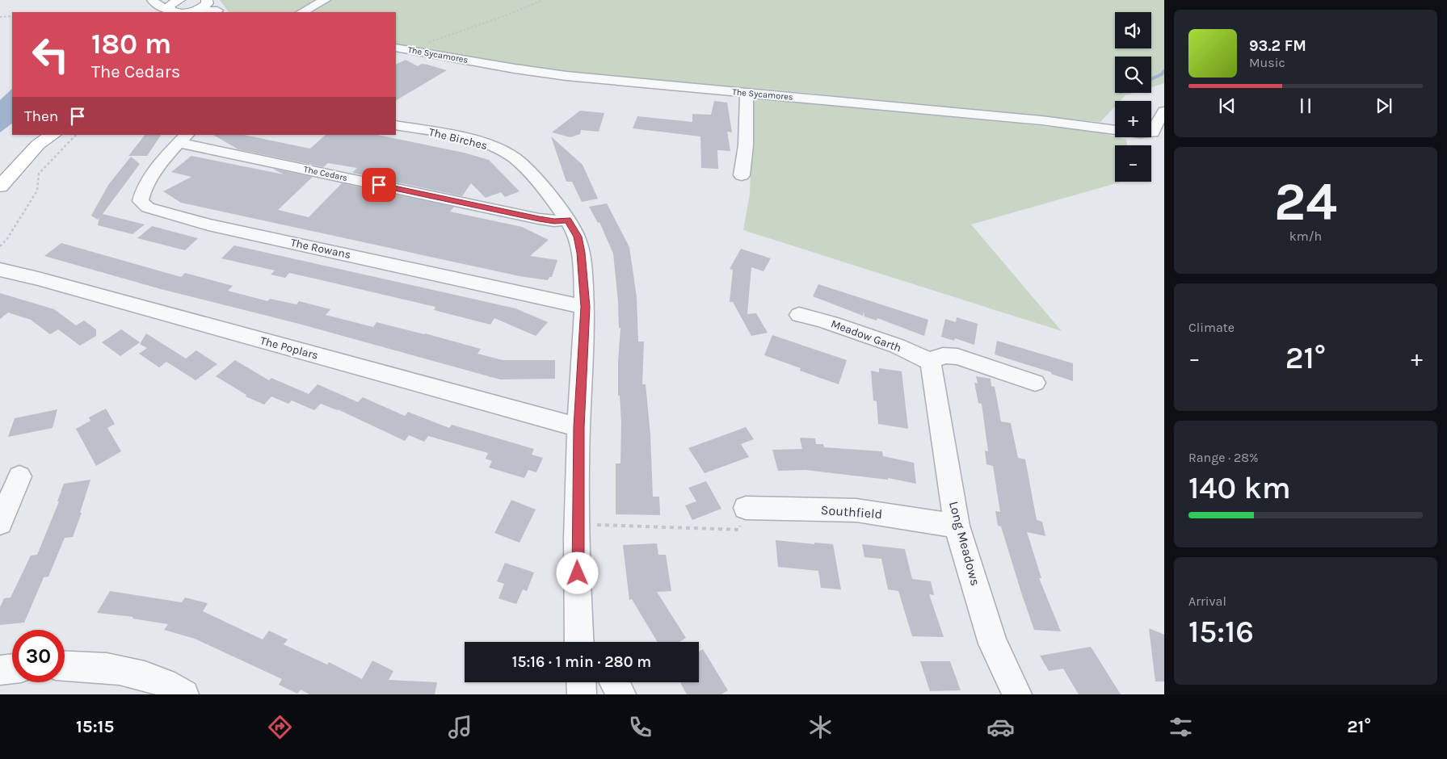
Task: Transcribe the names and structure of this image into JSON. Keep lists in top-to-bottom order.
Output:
{
  "streets": {
    "street": [
      "The Sycamores",
      "The Birches",
      "The Cedars",
      "The Rowans",
      "Meadow Garth",
      "The Poplars",
      "Southfield",
      "Long Meadows"
    ]
  },
  "crossings": [
    ["The Birches", "The Cedars"],
    ["The Birches", "The Rowans"],
    ["The Birches", "The Poplars"],
    ["The Cedars", "The Rowans"],
    ["Meadow Garth", "Long Meadows"],
    ["Southfield", "Long Meadows"]
  ],
  "page": {
    "map_buttons": ["+", "−"],
    "turn": ["180 m", "The Cedars"],
    "song": ["93.2 FM", "Music"],
    "then": "Then",
    "tile": [
      ["24", "km/h"],
      "Climate",
      ["Range · 28%", "140 km"],
      ["Arrival", "15:16"]
    ],
    "heat": ["−", "21°", "+"],
    "limit": "30",
    "trip": "15:16 · 1 min · 280 m",
    "tabs": ["15:15", "21°"]
  }
}
